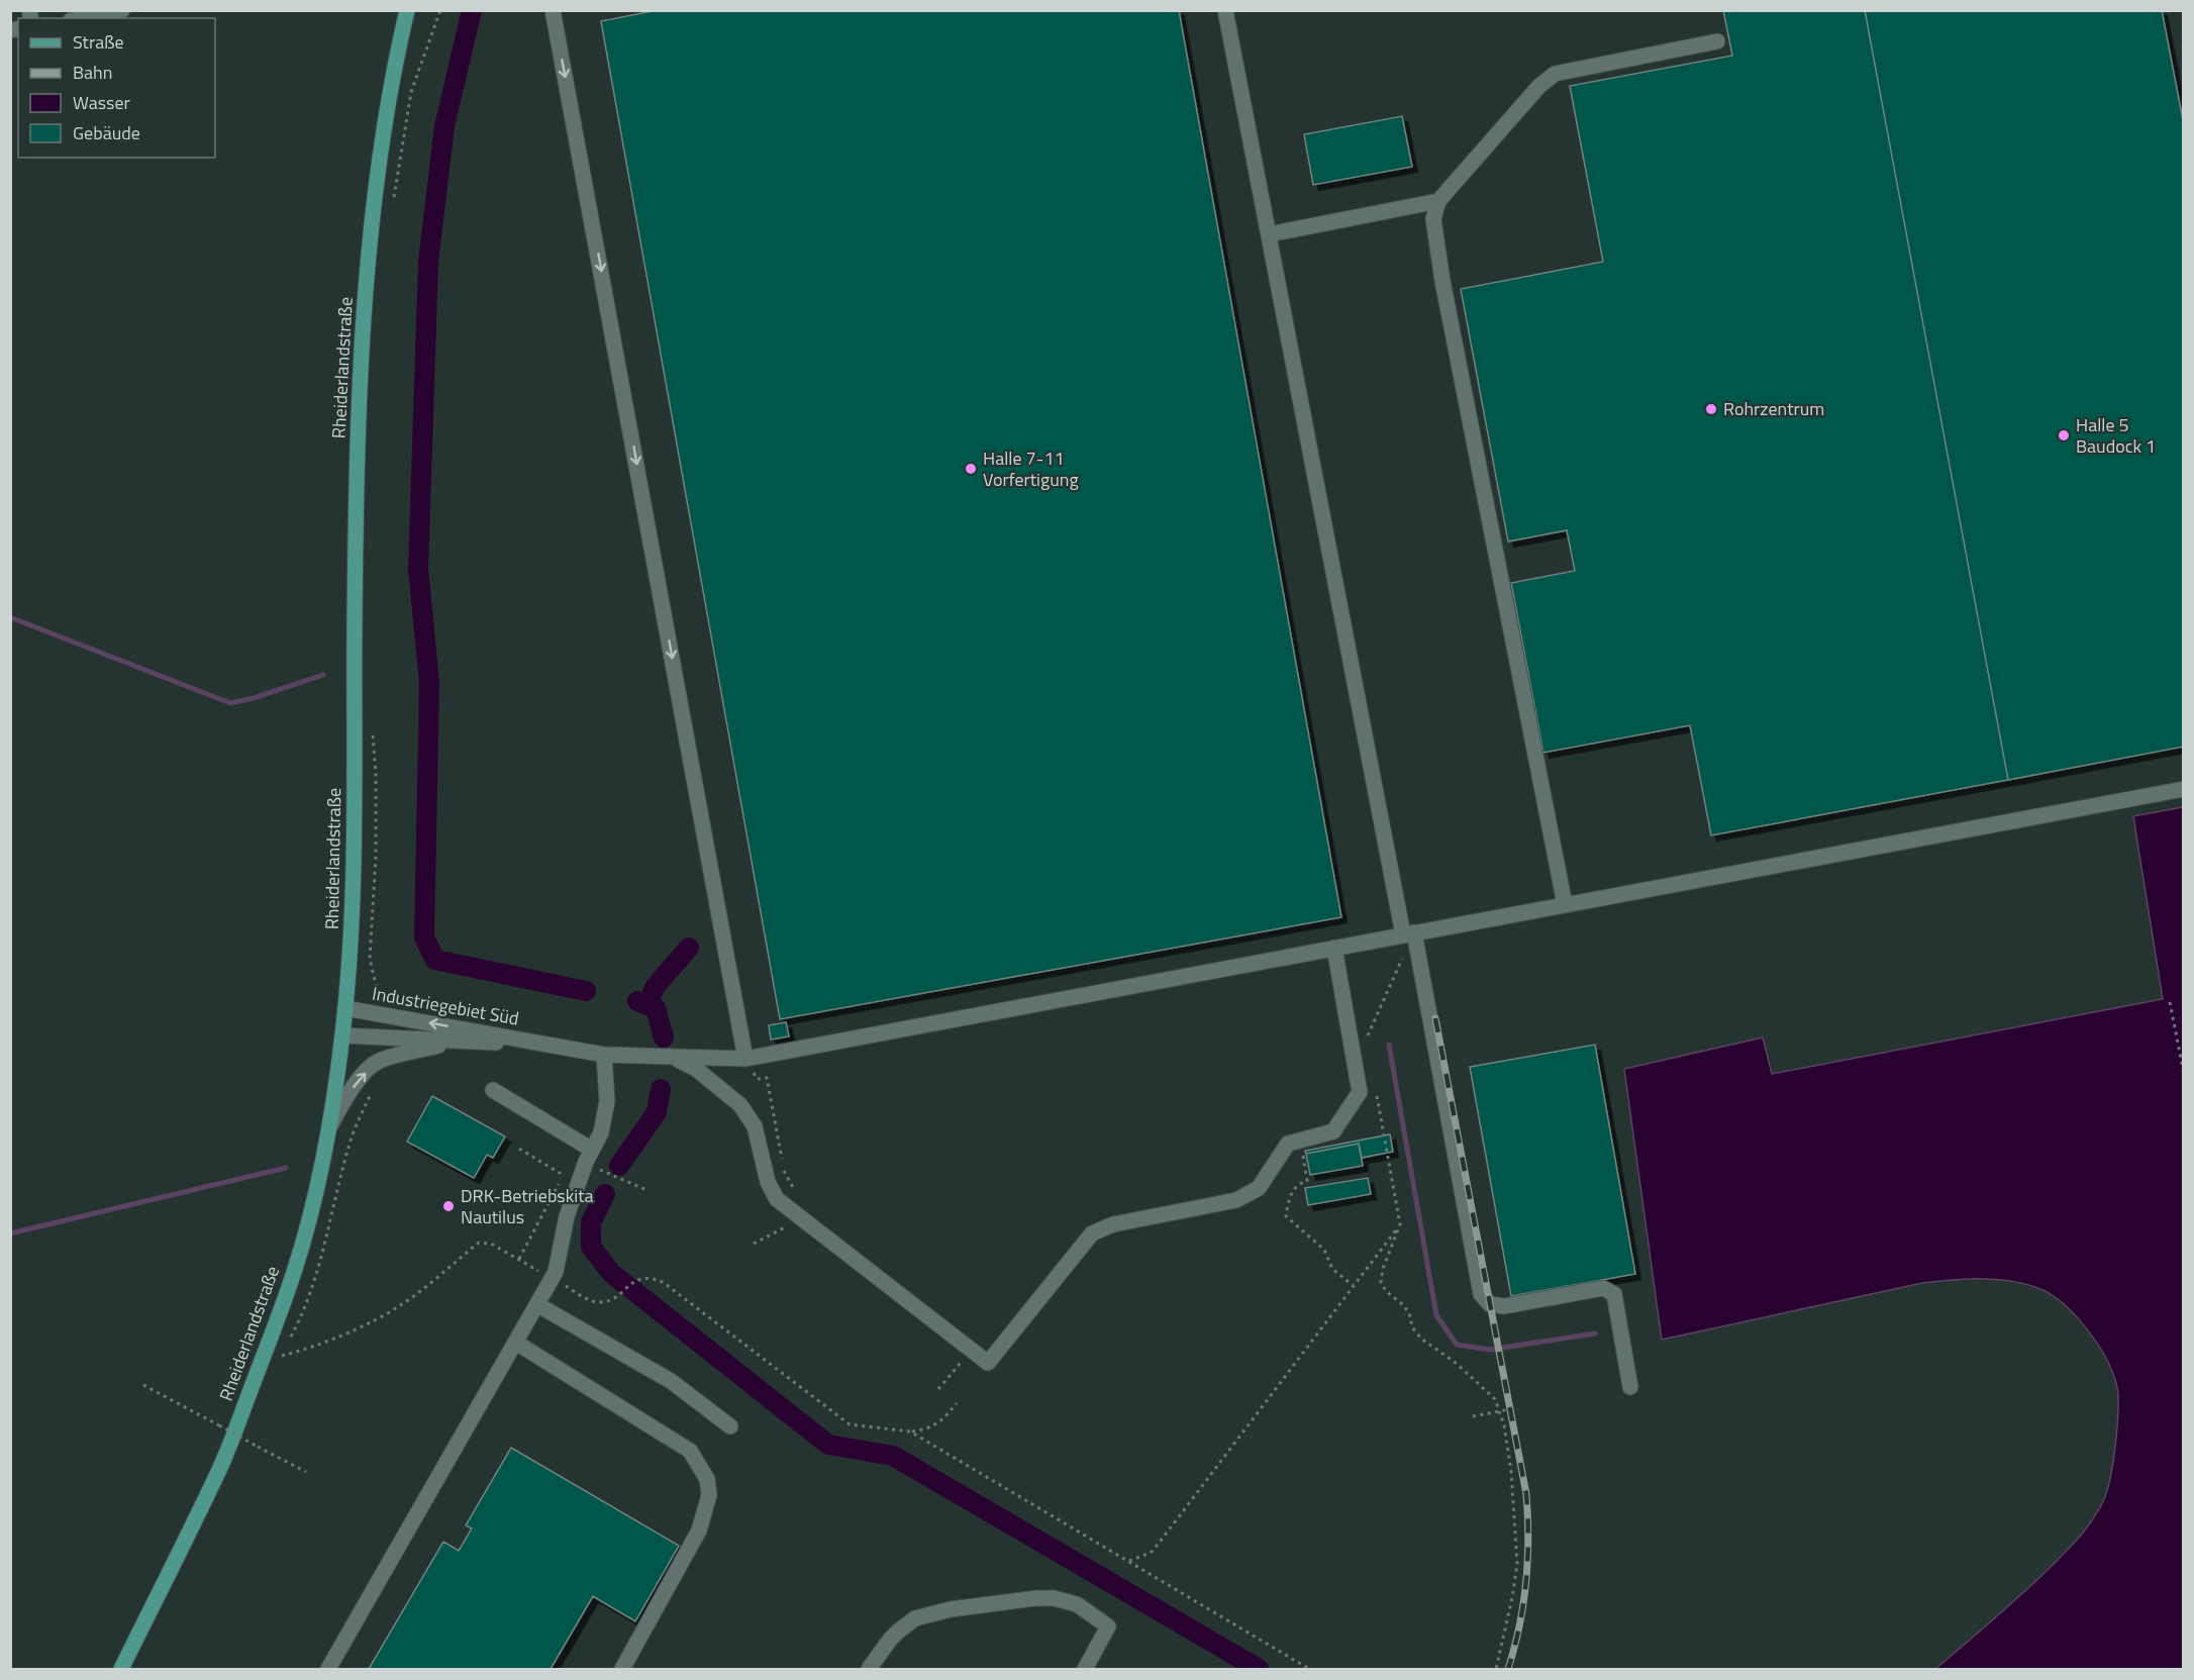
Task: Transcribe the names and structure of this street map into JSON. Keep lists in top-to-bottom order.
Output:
{
  "streets": {
    "main road": ["Rheiderlandstraße"],
    "lane": ["Industriegebiet Süd"]
  },
  "crossings": [
    ["Rheiderlandstraße", "Industriegebiet Süd"]
  ],
  "places": [
    "Rohrzentrum",
    "Halle 5 Baudock 1",
    "Halle 7-11 Vorfertigung",
    "DRK-Betriebskita Nautilus"
  ],
  "legend": [
    "Straße",
    "Bahn",
    "Wasser",
    "Gebäude"
  ]
}
